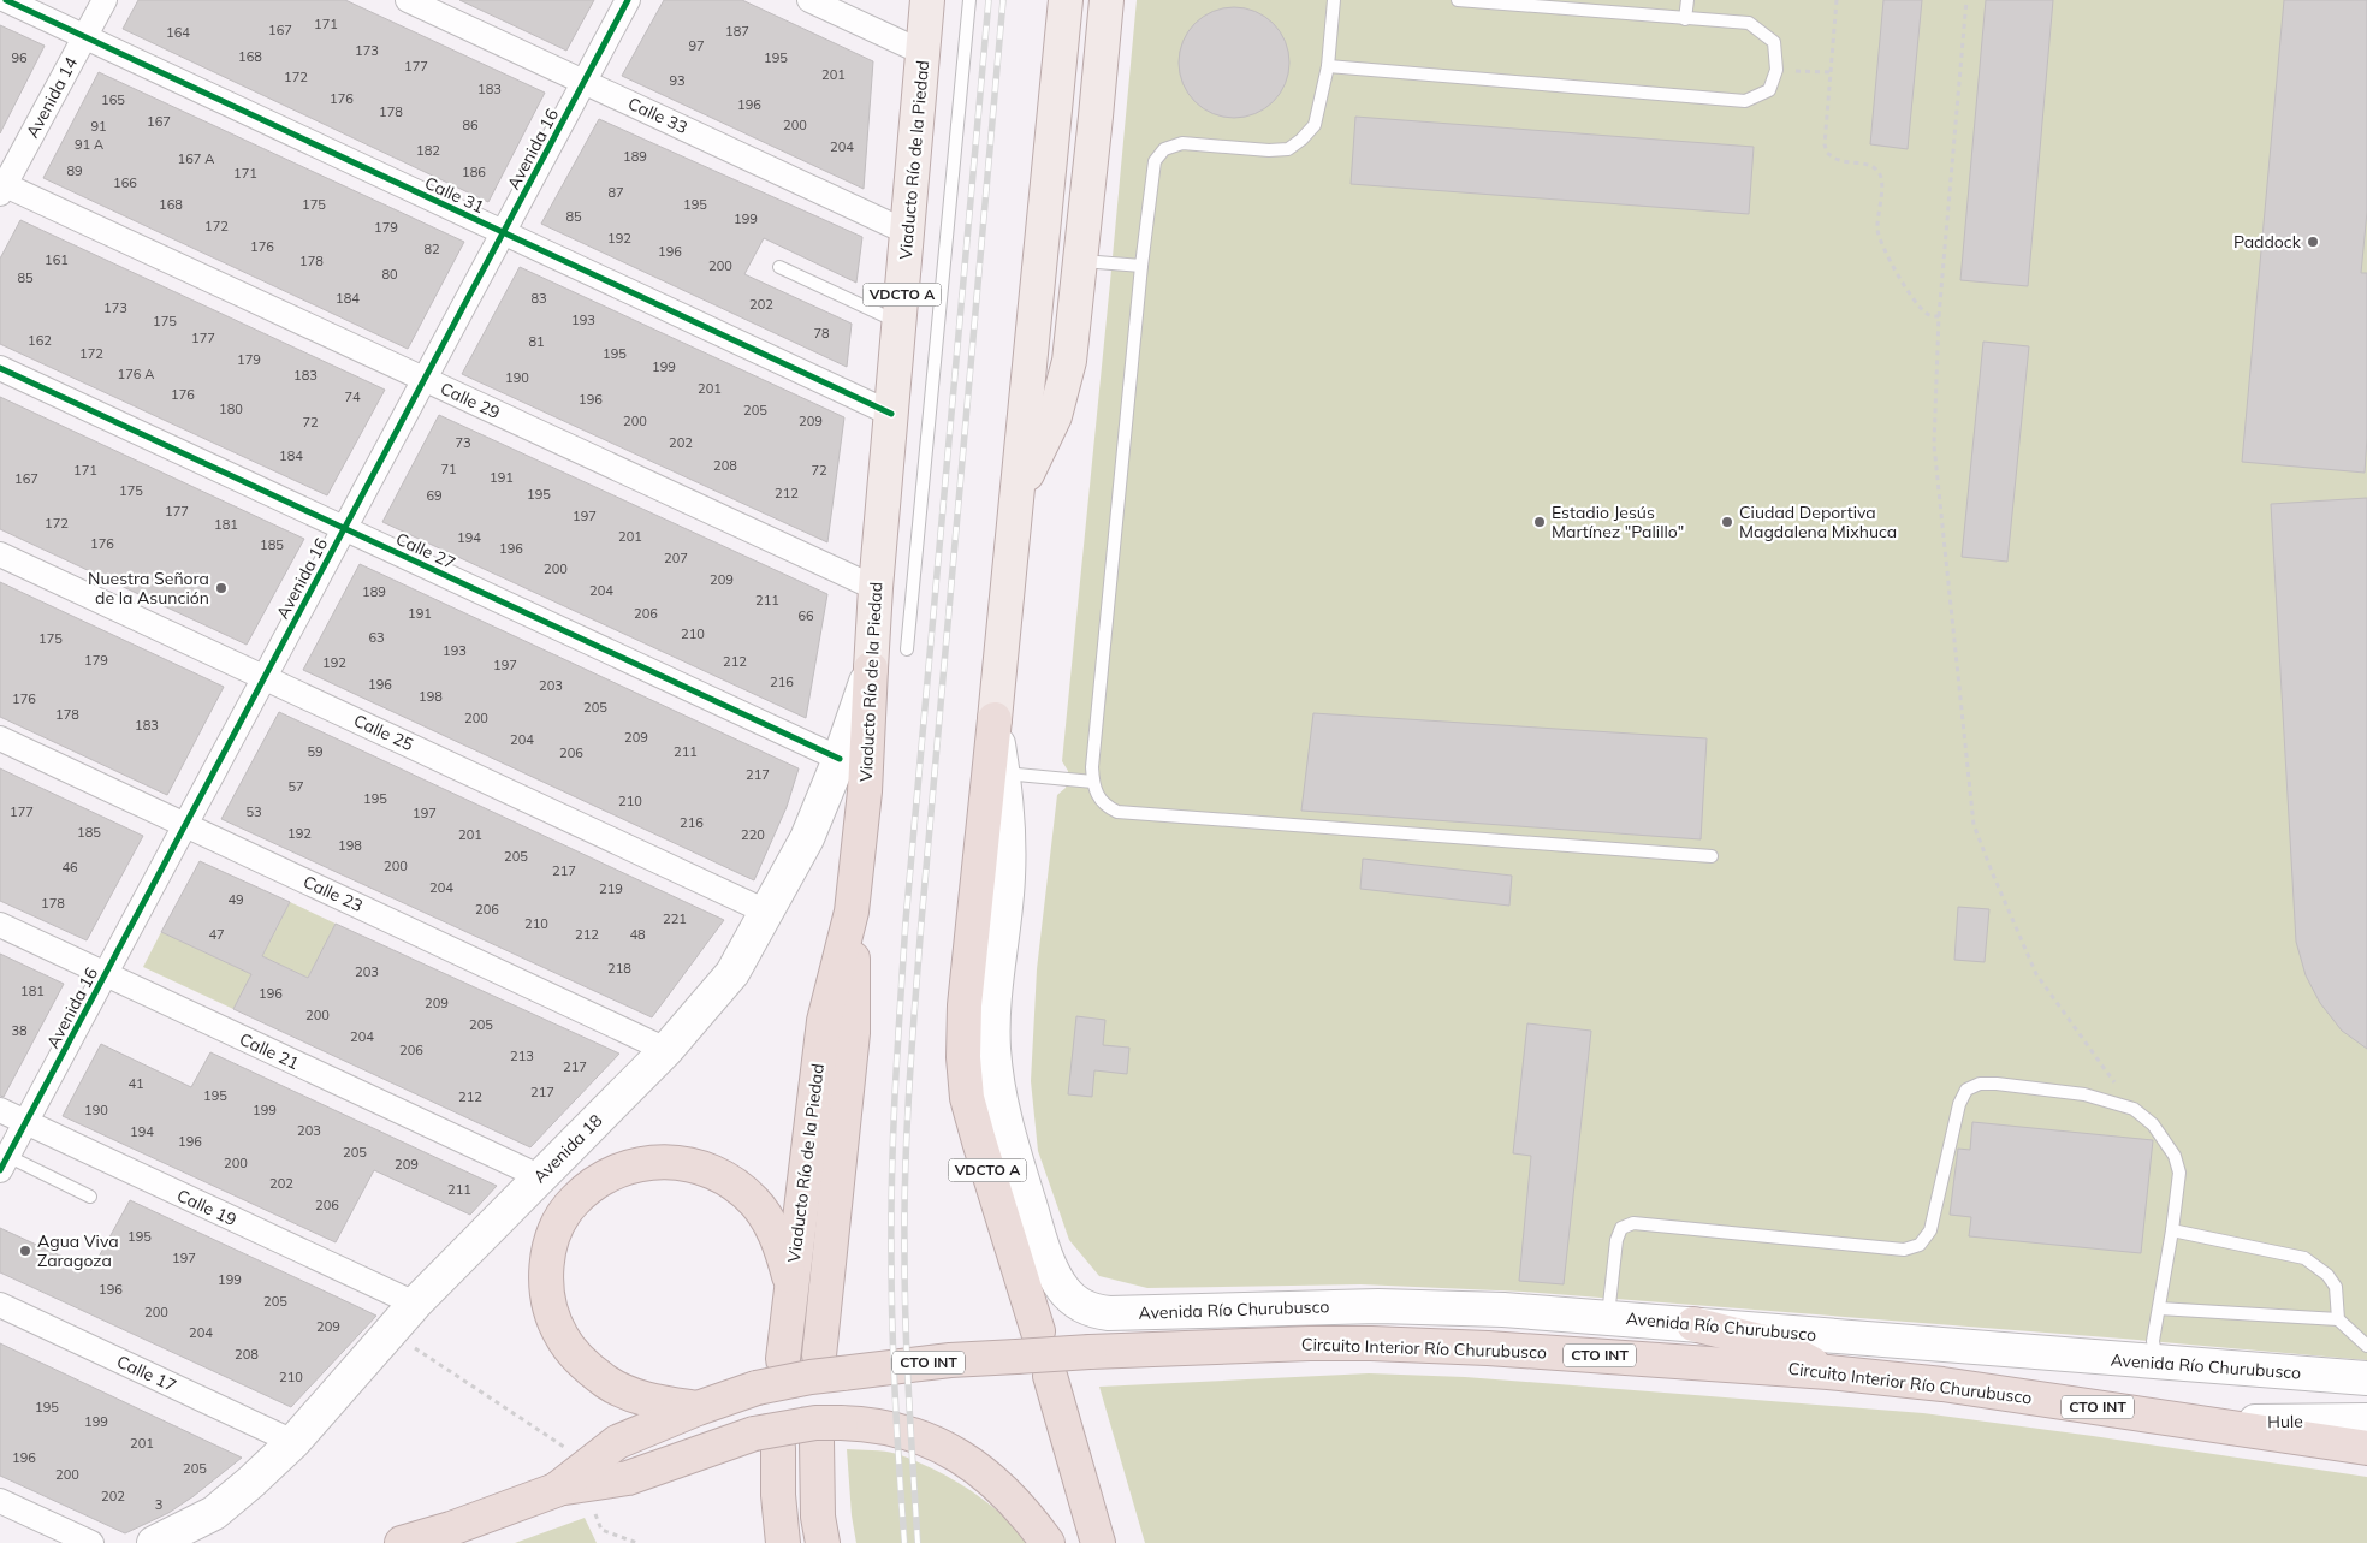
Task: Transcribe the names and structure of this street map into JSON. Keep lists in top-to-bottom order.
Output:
{
  "streets": {
    "highway": [
      "Viaducto Río de la Piedad",
      "VDCTO A",
      "Circuito Interior Río Churubusco",
      "CTO INT"
    ],
    "main road": ["Avenida 18", "Avenida Río Churubusco", "Hule"],
    "street": [
      "Avenida 14",
      "Calle 33",
      "Avenida 16",
      "Calle 31",
      "Calle 29",
      "Calle 27",
      "Calle 25",
      "Calle 23",
      "Calle 21",
      "Calle 19",
      "Calle 17"
    ]
  },
  "crossings": [
    ["Avenida 14", "Calle 31"],
    ["Avenida 14", "Calle 29"],
    ["Calle 33", "Avenida 16"],
    ["Calle 33", "Viaducto Río de la Piedad"],
    ["Avenida 16", "Calle 31"],
    ["Avenida 16", "Calle 29"],
    ["Avenida 16", "Calle 27"],
    ["Avenida 16", "Calle 25"],
    ["Avenida 16", "Calle 23"],
    ["Avenida 16", "Calle 21"],
    ["Avenida 16", "Calle 19"],
    ["Viaducto Río de la Piedad", "Calle 31"],
    ["Viaducto Río de la Piedad", "Calle 29"],
    ["Viaducto Río de la Piedad", "Avenida 18"],
    ["Calle 27", "Avenida 18"],
    ["Calle 25", "Avenida 18"],
    ["Calle 23", "Avenida 18"],
    ["Calle 21", "Avenida 18"],
    ["Avenida 18", "Calle 19"],
    ["Avenida 18", "Calle 17"],
    ["Circuito Interior Río Churubusco", "CTO INT"],
    ["Circuito Interior Río Churubusco", "Hule"]
  ],
  "places": [
    "Paddock",
    "Estadio Jesús Martínez \"Palillo\"",
    "Ciudad Deportiva Magdalena Mixhuca",
    "Nuestra Señora de la Asunción",
    "Agua Viva Zaragoza"
  ],
  "house_numbers": [
    "171",
    "167",
    "187",
    "164",
    "97",
    "173",
    "168",
    "96",
    "195",
    "177",
    "201",
    "172",
    "93",
    "183",
    "176",
    "165",
    "196",
    "178",
    "167",
    "86",
    "200",
    "91",
    "91 A",
    "204",
    "182",
    "189",
    "167 A",
    "89",
    "186",
    "171",
    "166",
    "87",
    "168",
    "175",
    "195",
    "85",
    "199",
    "172",
    "179",
    "192",
    "176",
    "82",
    "196",
    "161",
    "178",
    "200",
    "80",
    "85",
    "184",
    "83",
    "202",
    "173",
    "193",
    "175",
    "78",
    "177",
    "162",
    "81",
    "172",
    "195",
    "179",
    "199",
    "176 A",
    "183",
    "190",
    "201",
    "176",
    "74",
    "196",
    "180",
    "205",
    "200",
    "209",
    "72",
    "73",
    "202",
    "184",
    "208",
    "71",
    "171",
    "72",
    "191",
    "167",
    "175",
    "212",
    "195",
    "69",
    "177",
    "197",
    "172",
    "181",
    "201",
    "194",
    "176",
    "185",
    "196",
    "207",
    "200",
    "209",
    "204",
    "189",
    "211",
    "191",
    "206",
    "66",
    "210",
    "63",
    "175",
    "193",
    "179",
    "212",
    "192",
    "197",
    "216",
    "196",
    "203",
    "198",
    "176",
    "205",
    "178",
    "200",
    "183",
    "209",
    "204",
    "59",
    "211",
    "206",
    "217",
    "57",
    "195",
    "210",
    "177",
    "53",
    "197",
    "216",
    "185",
    "192",
    "201",
    "220",
    "198",
    "205",
    "200",
    "46",
    "217",
    "204",
    "219",
    "49",
    "178",
    "206",
    "221",
    "210",
    "47",
    "212",
    "48",
    "218",
    "203",
    "181",
    "196",
    "209",
    "200",
    "205",
    "38",
    "204",
    "206",
    "213",
    "217",
    "41",
    "217",
    "195",
    "212",
    "190",
    "199",
    "203",
    "194",
    "196",
    "205",
    "200",
    "209",
    "202",
    "211",
    "206",
    "195",
    "197",
    "199",
    "196",
    "205",
    "200",
    "209",
    "204",
    "208",
    "210",
    "195",
    "199",
    "201",
    "196",
    "205",
    "200",
    "202",
    "3"
  ]
}
